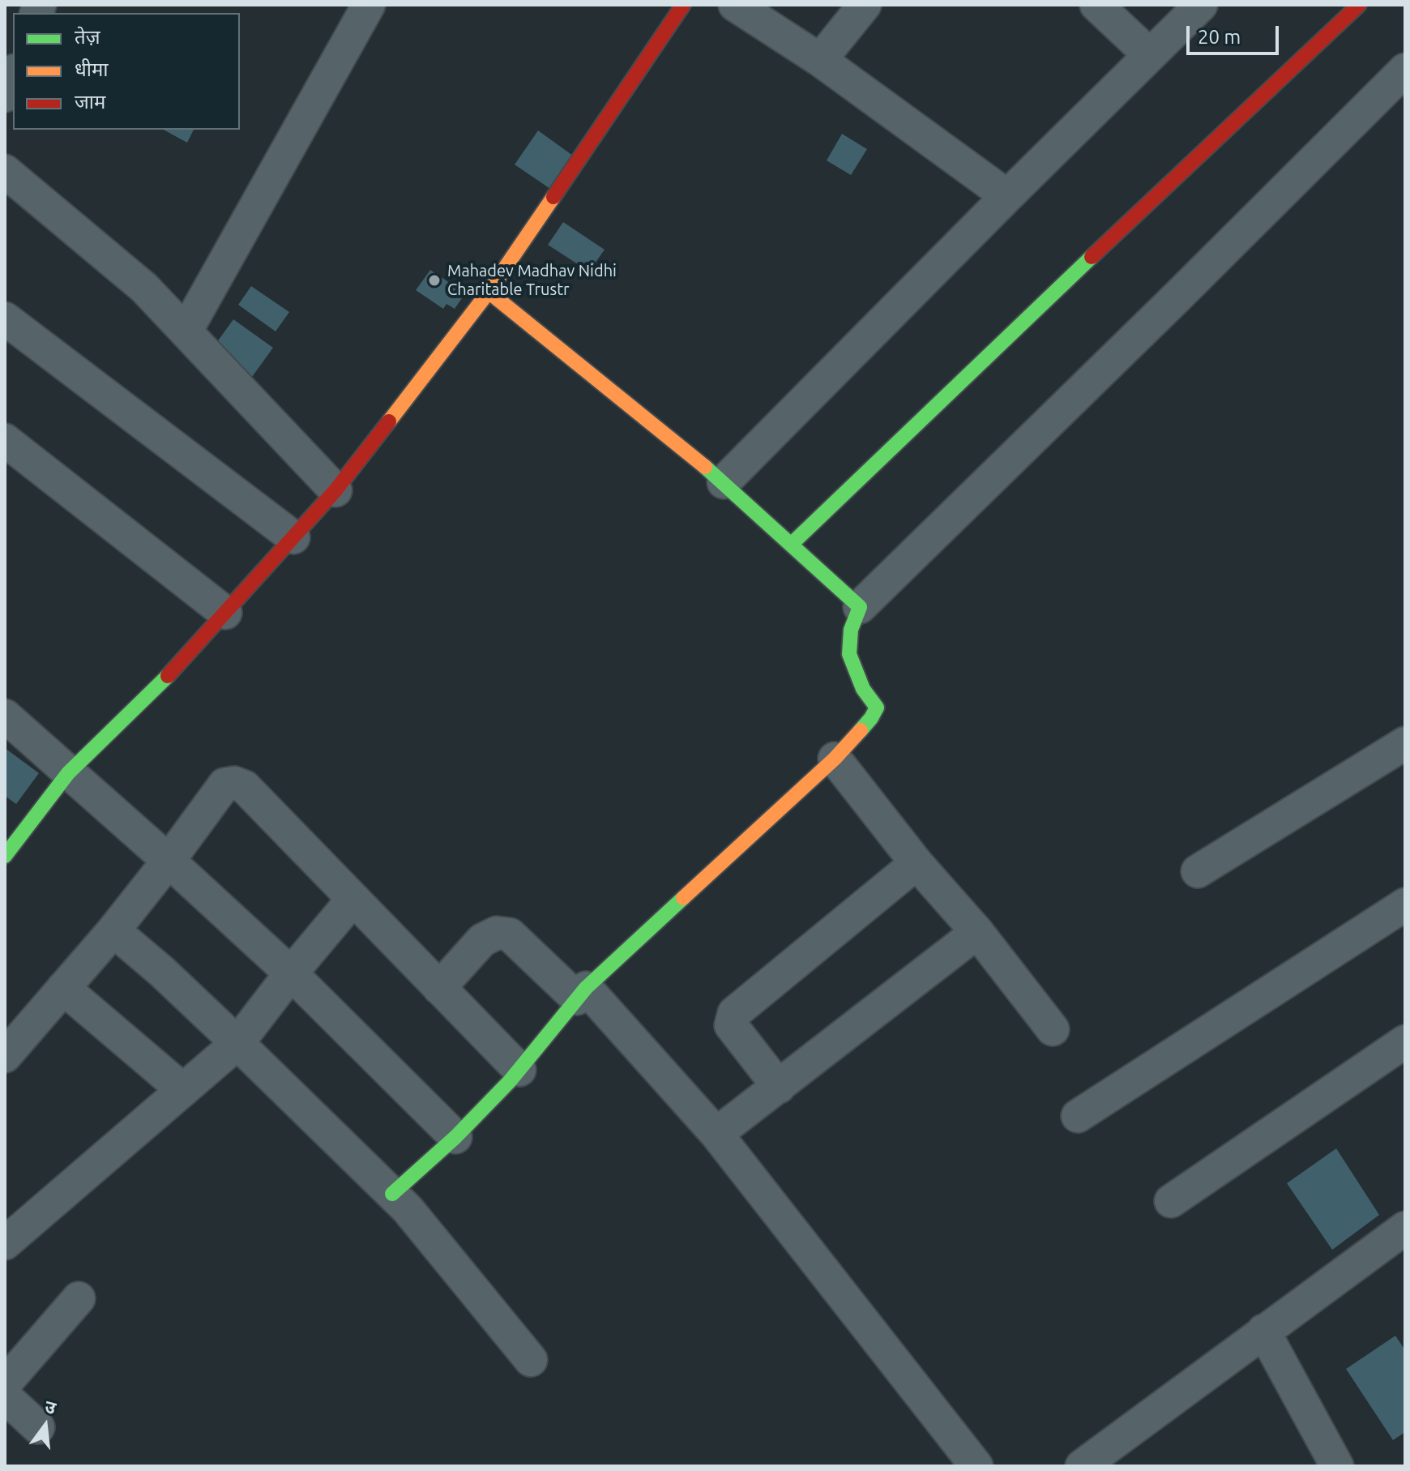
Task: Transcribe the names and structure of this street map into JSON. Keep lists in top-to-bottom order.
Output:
{
  "places": ["Mahadev Madhav Nidhi Charitable Trustr"],
  "legend": ["तेज़", "धीमा", "जाम"],
  "scale_bar": "20 m",
  "north": "top"
}
